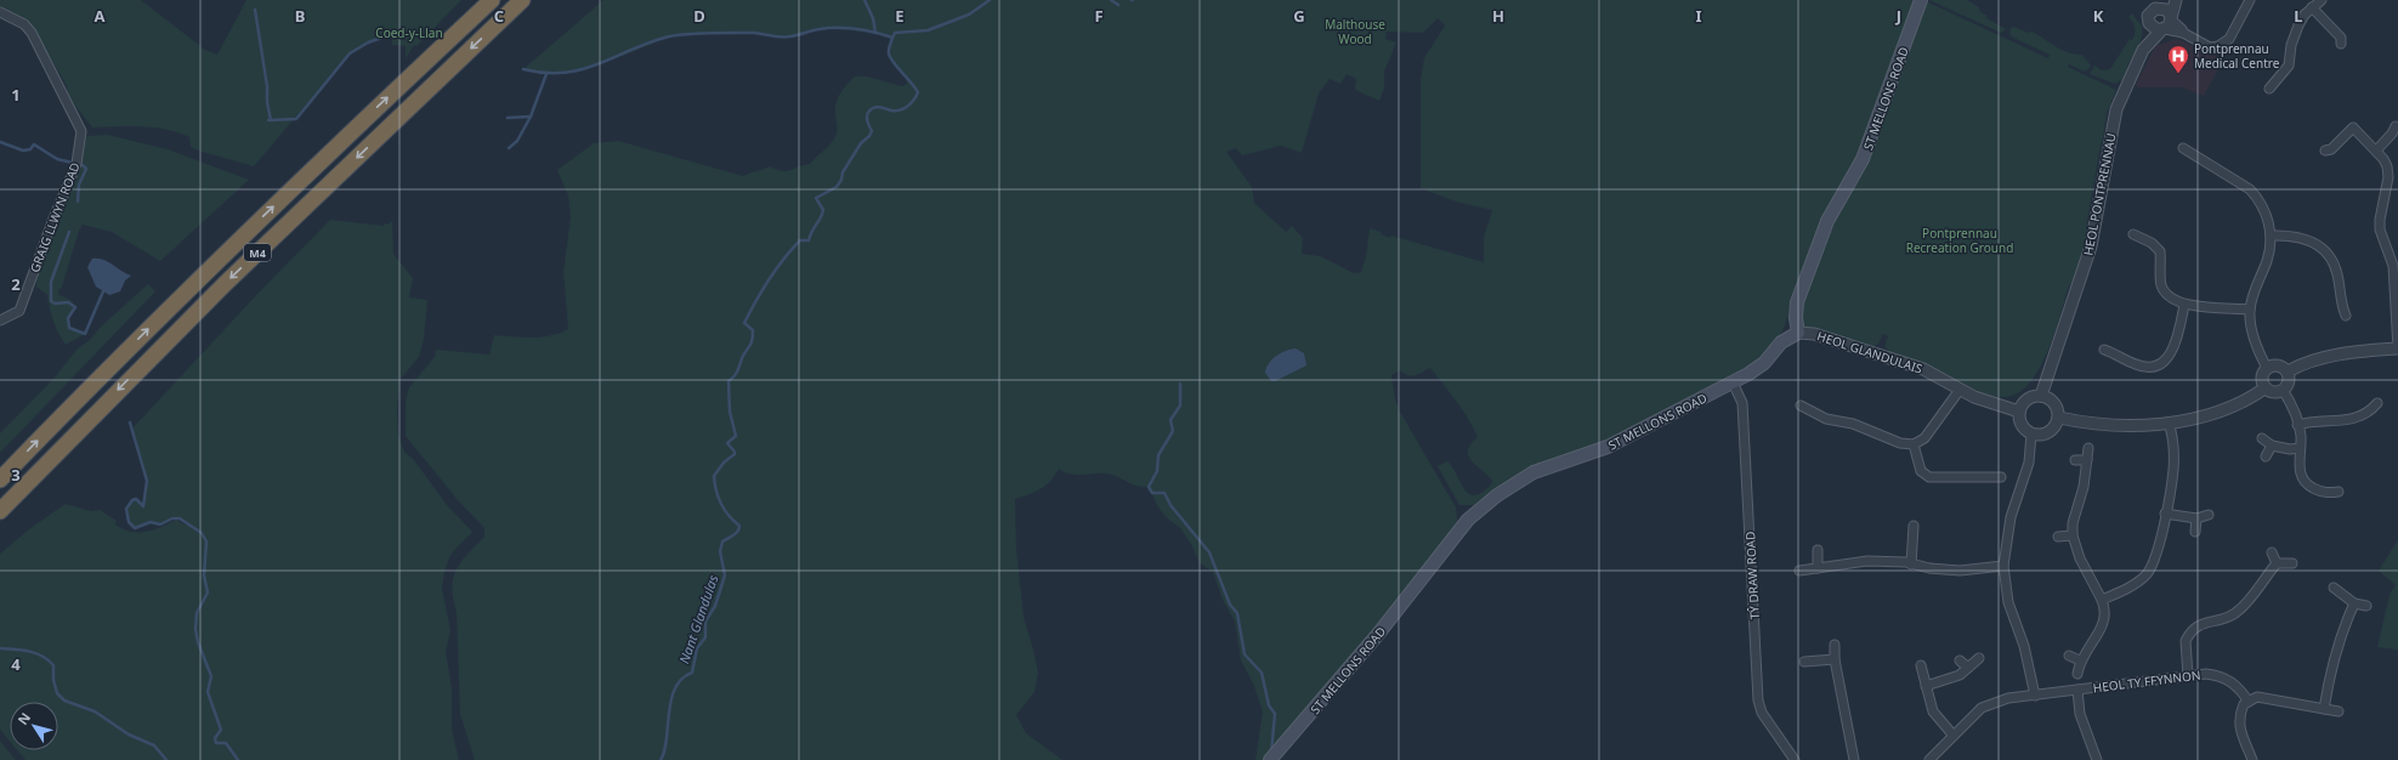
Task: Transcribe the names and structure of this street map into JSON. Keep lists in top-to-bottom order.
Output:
{
  "streets": {
    "highway": ["M4"],
    "main road": ["ST MELLONS ROAD"],
    "street": [
      "HEOL PONTPRENNAU",
      "GRAIG LLWYN ROAD",
      "HEOL GLANDULAIS",
      "TŶ DRAW ROAD",
      "HEOL TY FFYNNON"
    ]
  },
  "crossings": [
    ["ST MELLONS ROAD", "HEOL GLANDULAIS"],
    ["ST MELLONS ROAD", "TŶ DRAW ROAD"],
    ["HEOL PONTPRENNAU", "HEOL GLANDULAIS"]
  ],
  "water": ["Nant Glandulas"],
  "parks": ["Malthouse Wood", "Coed-y-Llan", "Pontprennau Recreation Ground"],
  "places": {
    "hospital": ["Pontprennau Medical Centre"]
  },
  "north": "top left",
  "grid": {
    "columns": [
      "A",
      "B",
      "C",
      "D",
      "E",
      "F",
      "G",
      "H",
      "I",
      "J",
      "K",
      "L"
    ],
    "rows": [
      "1",
      "2",
      "3",
      "4"
    ]
  }
}
